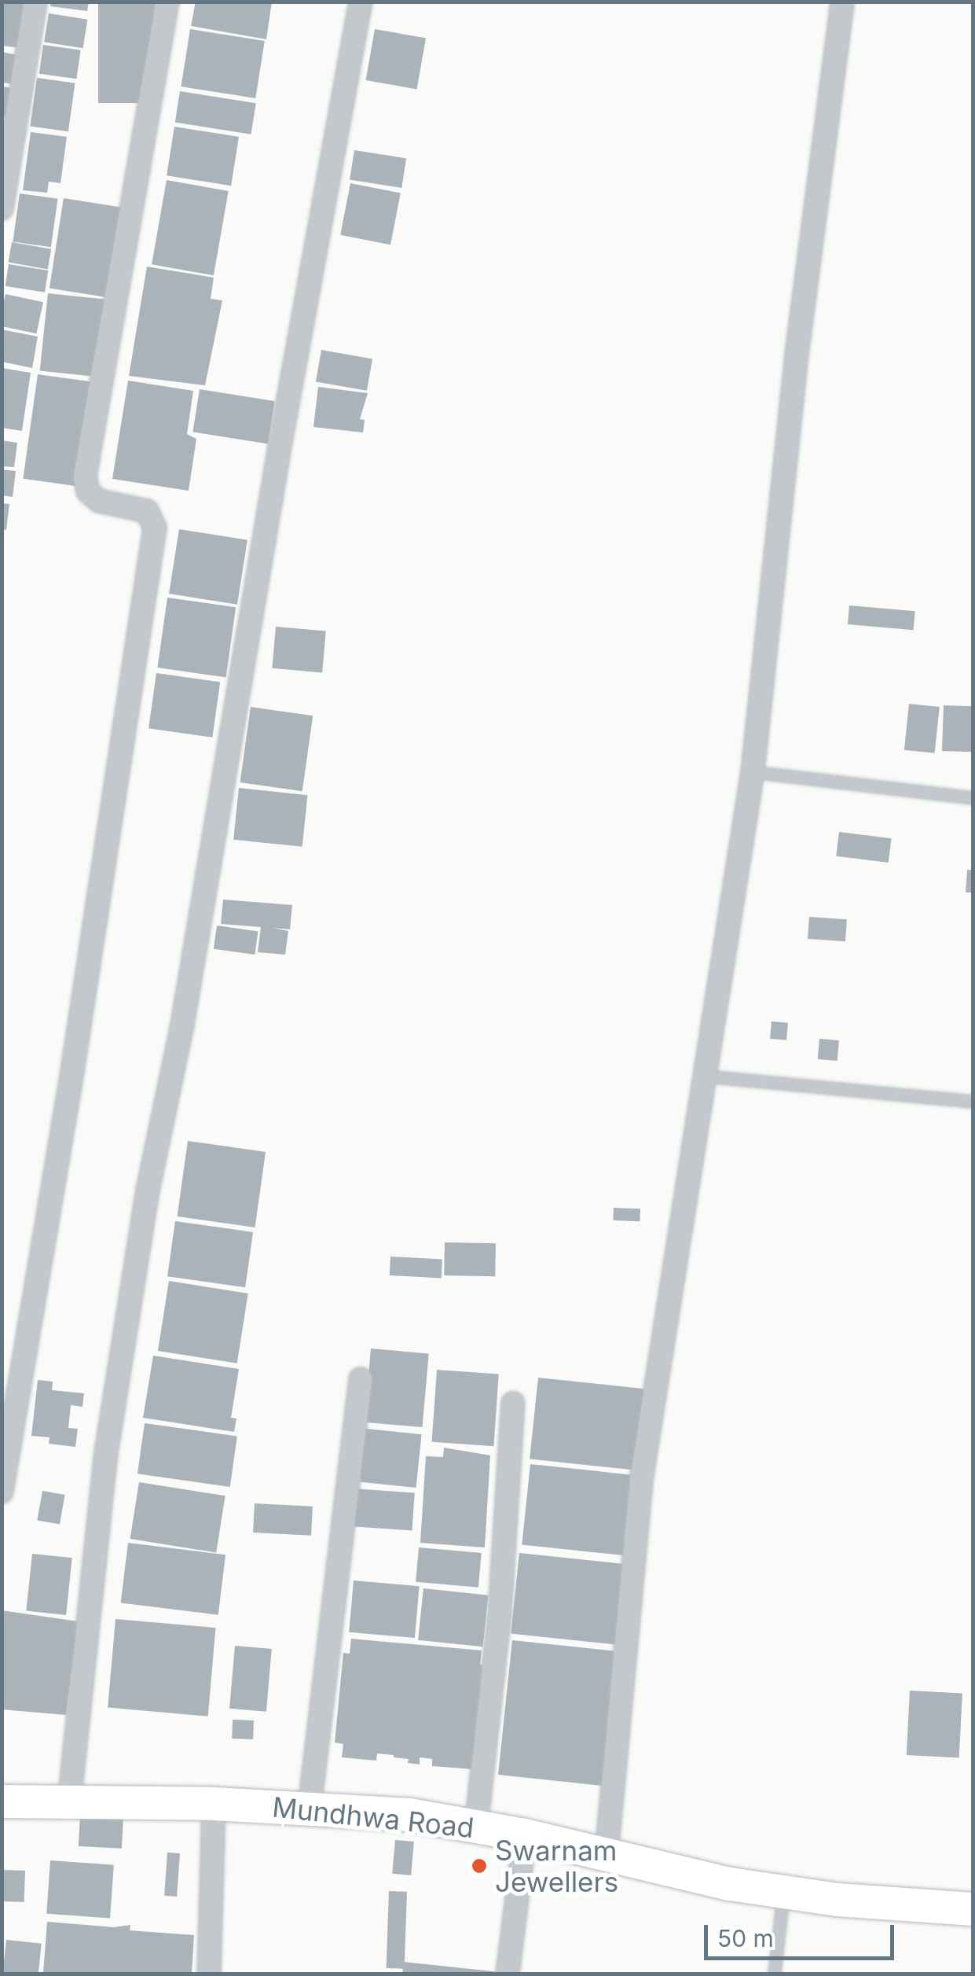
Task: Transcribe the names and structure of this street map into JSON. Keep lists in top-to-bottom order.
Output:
{
  "streets": {
    "main road": ["Mundhwa Road"]
  },
  "places": ["Swarnam Jewellers"],
  "scale_bar": "50 m"
}
